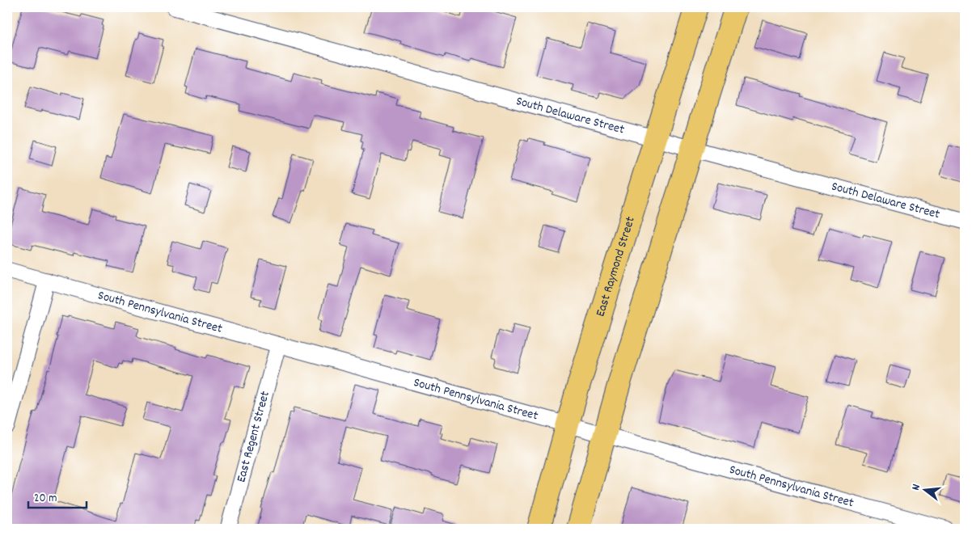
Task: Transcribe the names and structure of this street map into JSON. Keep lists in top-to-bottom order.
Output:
{
  "streets": {
    "main road": ["East Raymond Street"],
    "street": ["South Delaware Street", "South Pennsylvania Street", "East Regent Street"]
  },
  "crossings": [
    ["South Delaware Street", "East Raymond Street"],
    ["East Raymond Street", "South Pennsylvania Street"],
    ["South Pennsylvania Street", "East Regent Street"]
  ],
  "scale_bar": "20 m",
  "north": "left"
}
